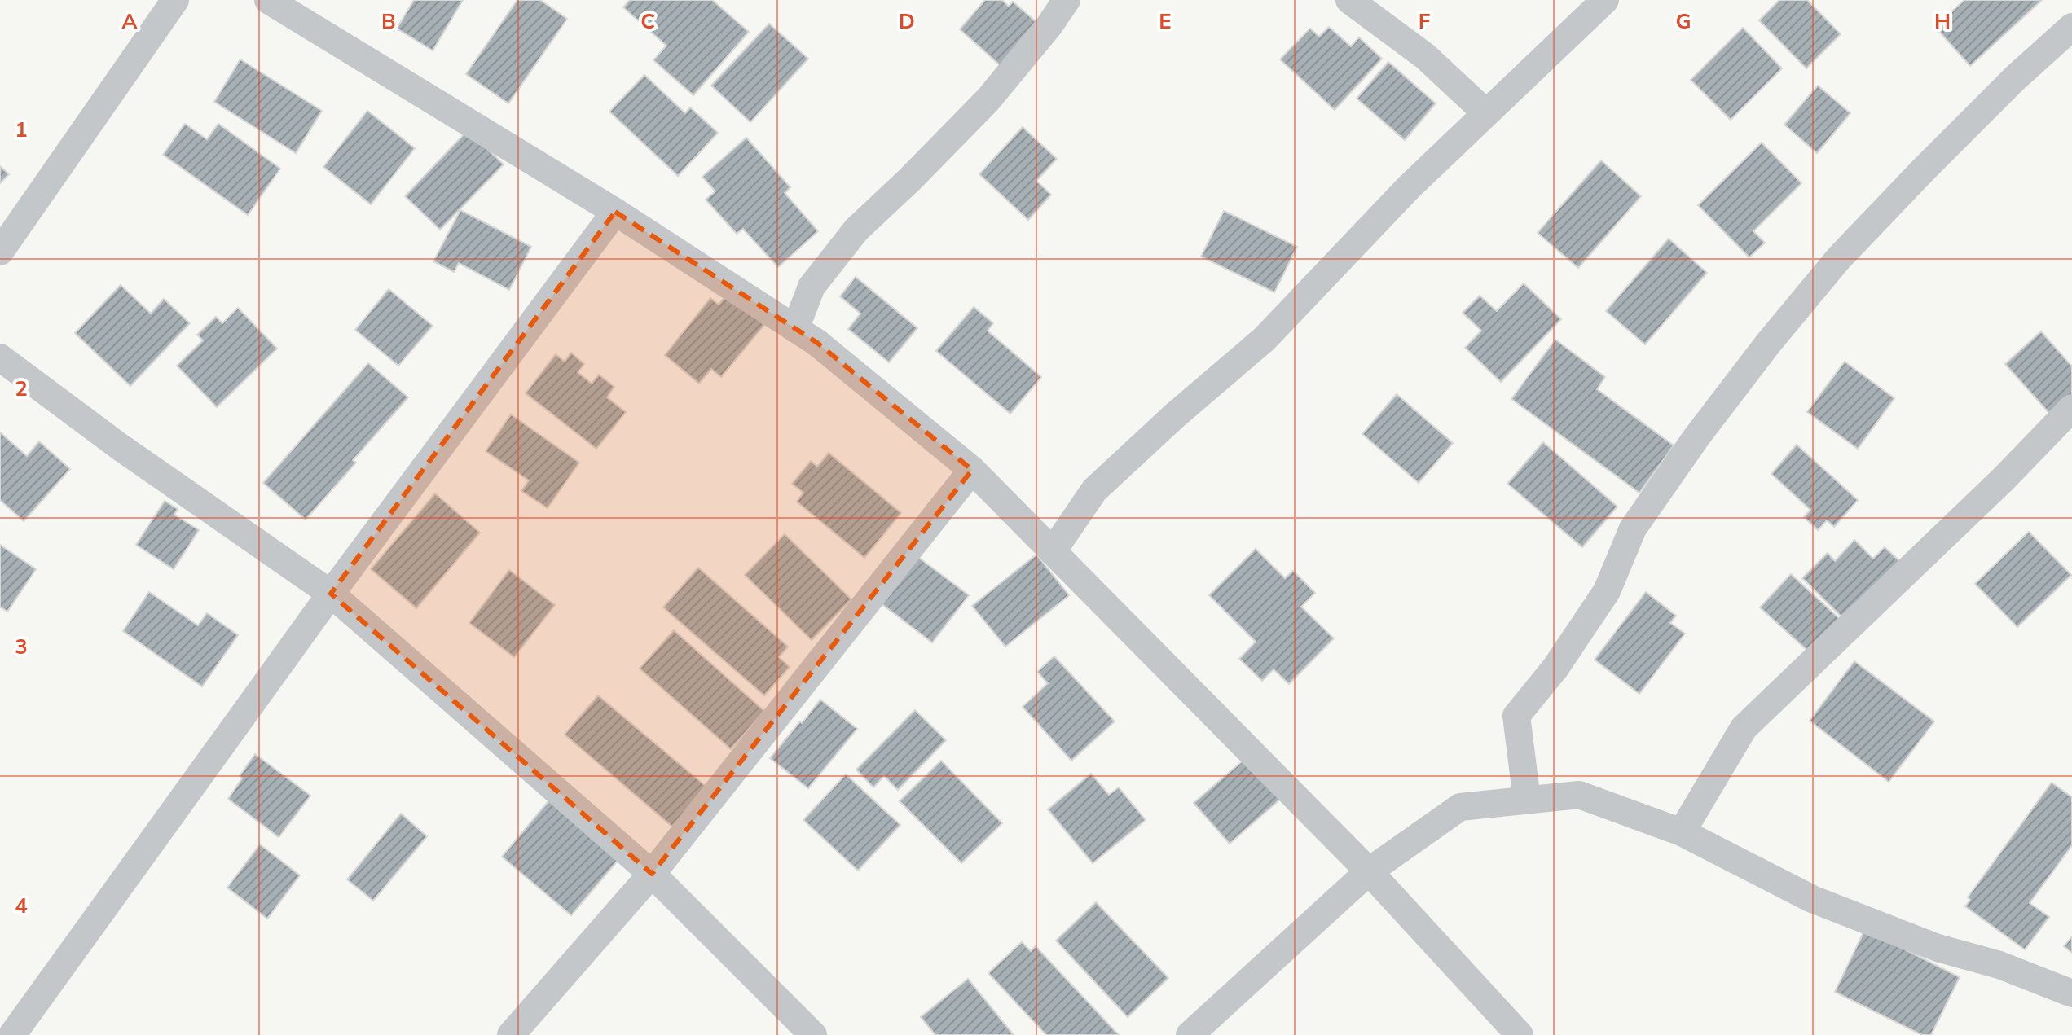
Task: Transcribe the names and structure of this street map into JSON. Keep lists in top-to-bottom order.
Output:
{
  "grid": {
    "columns": [
      "A",
      "B",
      "C",
      "D",
      "E",
      "F",
      "G",
      "H"
    ],
    "rows": [
      "1",
      "2",
      "3",
      "4"
    ]
  }
}
